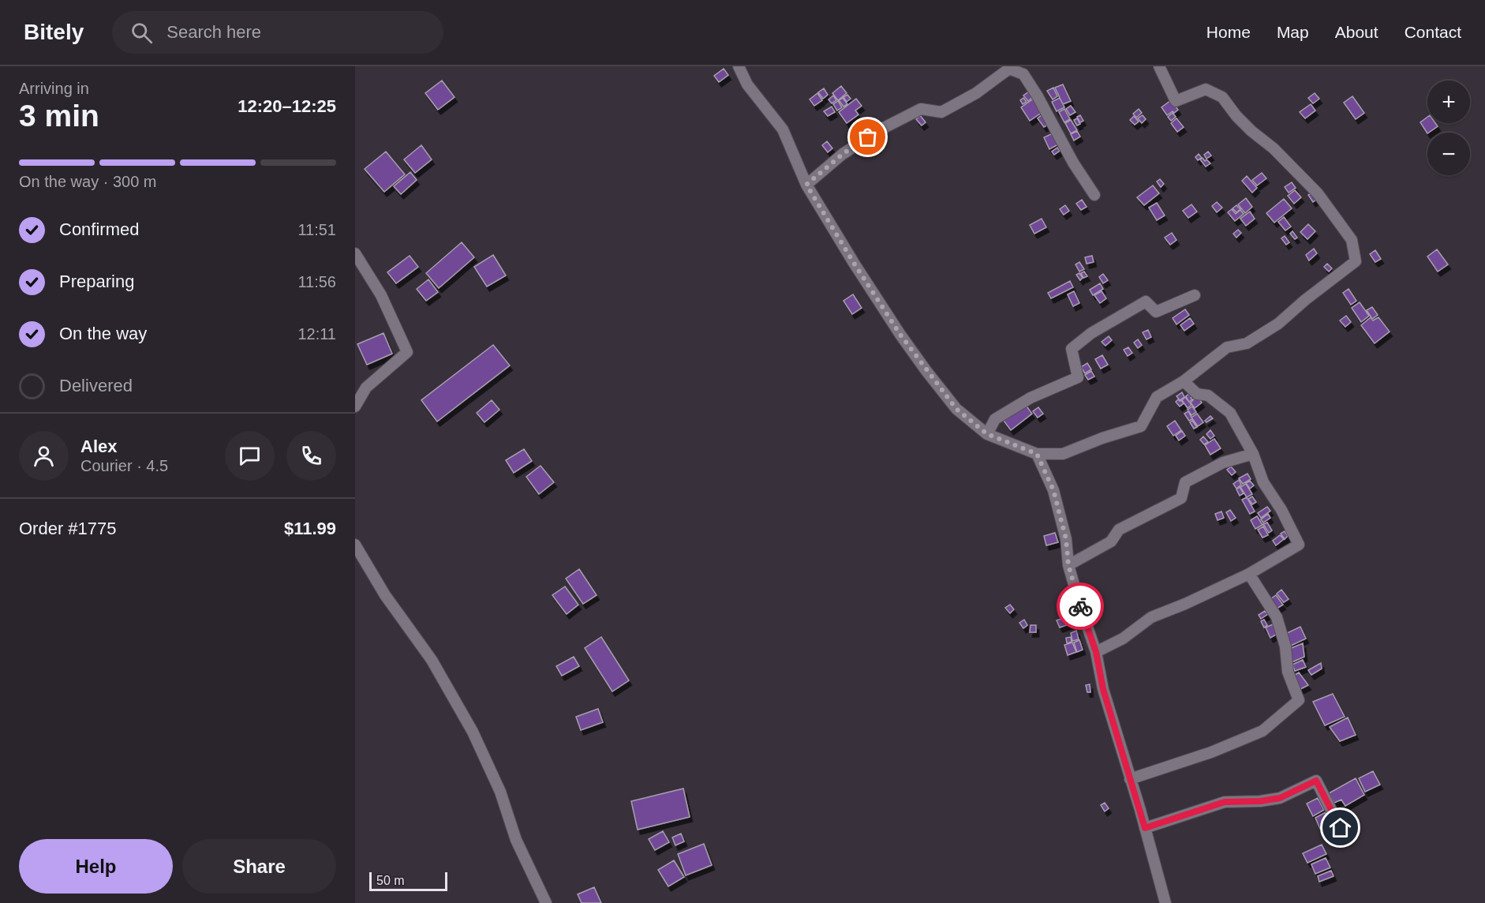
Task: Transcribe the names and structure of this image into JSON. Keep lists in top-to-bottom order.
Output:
{
  "scale_bar": "50 m",
  "page": {
    "header": "Bitely",
    "search": "Search here",
    "nav": [
      "Home",
      "Map",
      "About",
      "Contact"
    ],
    "heading": ["3 min", "Arriving in", "12:20–12:25"],
    "panel": [
      "Alex",
      "Courier · 4.5",
      "Order #1775",
      "$11.99"
    ],
    "map_buttons": ["+", "−"],
    "bar": "On the way · 300 m",
    "list": [
      ["Confirmed", "11:51"],
      ["Preparing", "11:56"],
      ["On the way", "12:11"],
      "Delivered"
    ],
    "buttons": ["Help", "Share"],
    "scale": "50 m"
  }
}
